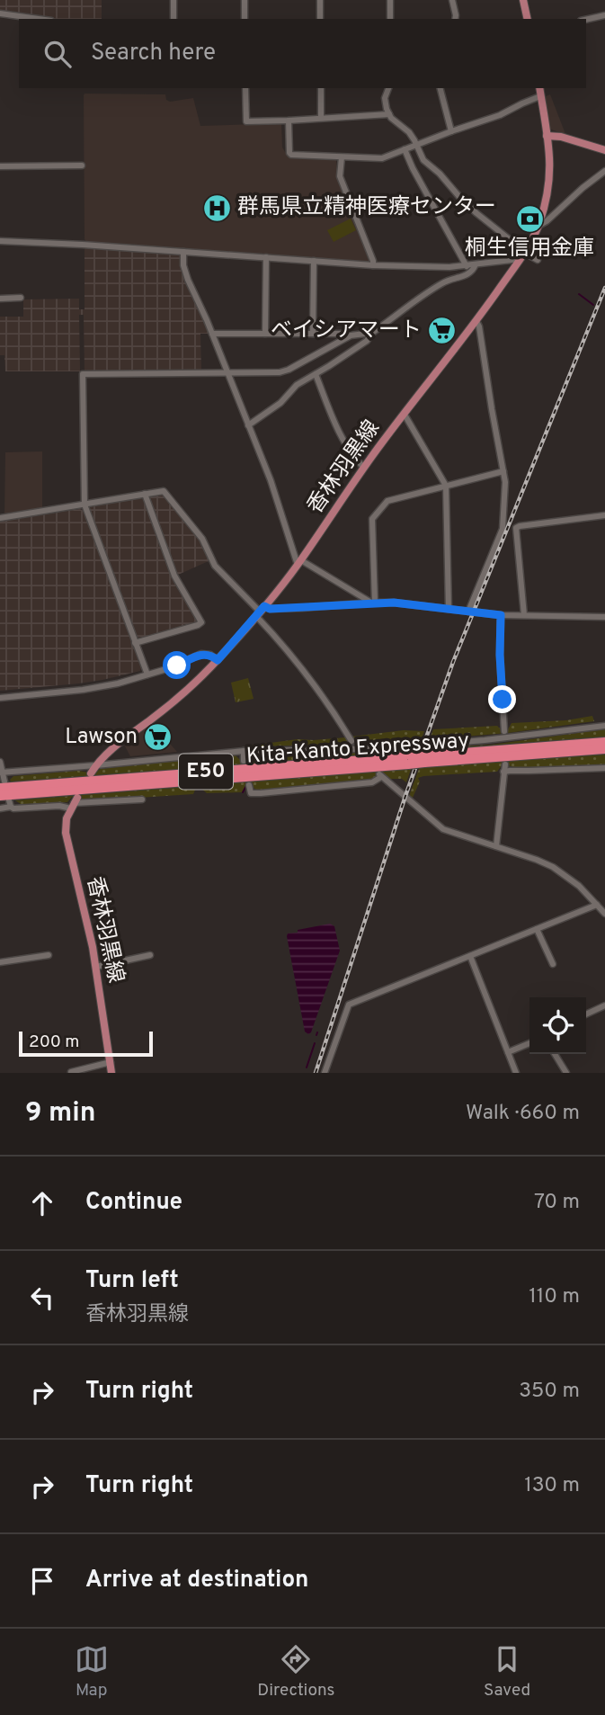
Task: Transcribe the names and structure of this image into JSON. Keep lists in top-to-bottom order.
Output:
{
  "streets": {
    "highway": ["Kita-Kanto Expressway", "E50"],
    "main road": ["香林羽黒線"]
  },
  "places": {
    "hospital": ["群馬県立精神医療センター"],
    "bank": ["桐生信用金庫"],
    "supermarket": ["ベイシアマート", "Lawson"]
  },
  "scale_bar": "200 m",
  "page": {
    "search": "Search here",
    "scale": "200 m",
    "heading": ["9 min", "Walk · 660 m"],
    "list": [
      ["Continue", "70 m"],
      ["Turn left", "香林羽黒線", "110 m"],
      ["Turn right", "350 m"],
      ["Turn right", "130 m"],
      "Arrive at destination"
    ],
    "nav": ["Map", "Directions", "Saved"]
  }
}
